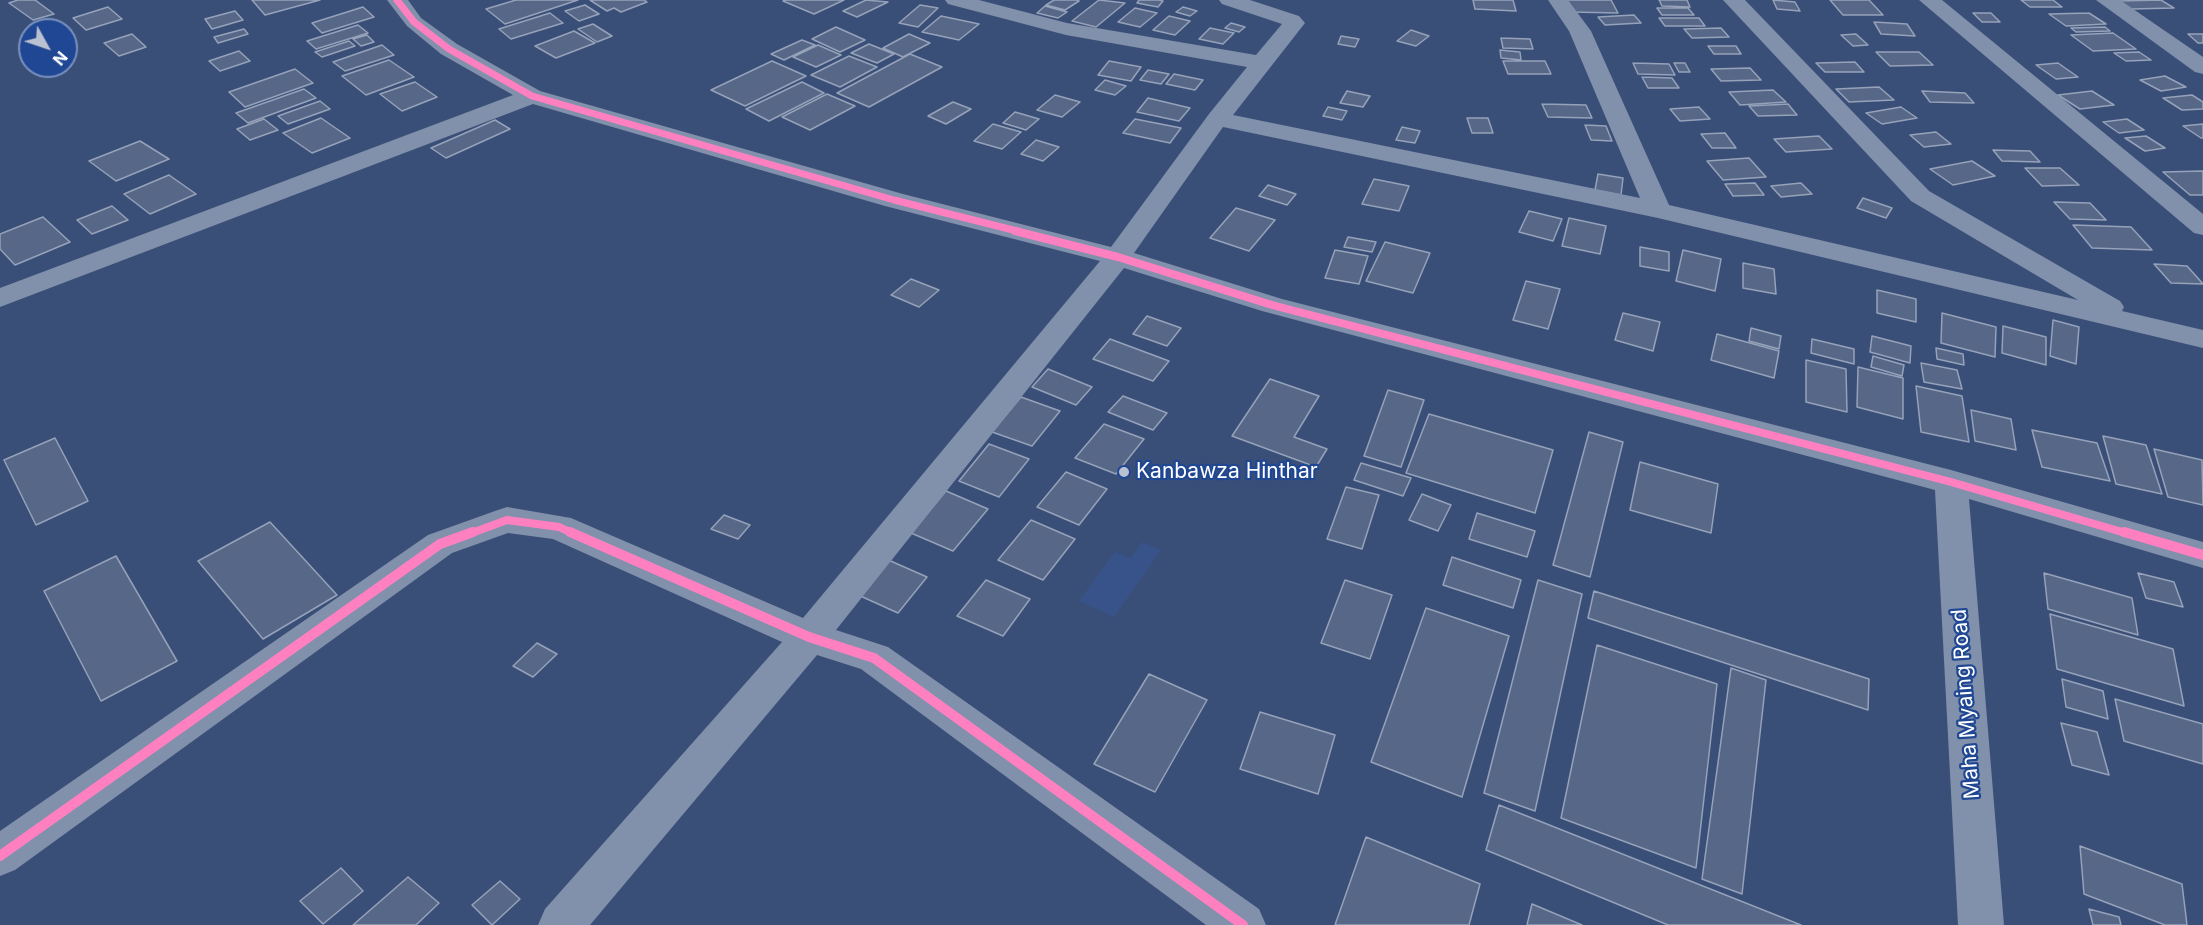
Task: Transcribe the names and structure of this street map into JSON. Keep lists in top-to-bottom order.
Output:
{
  "streets": {
    "street": ["Maha Myaing Road"]
  },
  "places": ["Kanbawza Hinthar"],
  "north": "bottom right"
}
